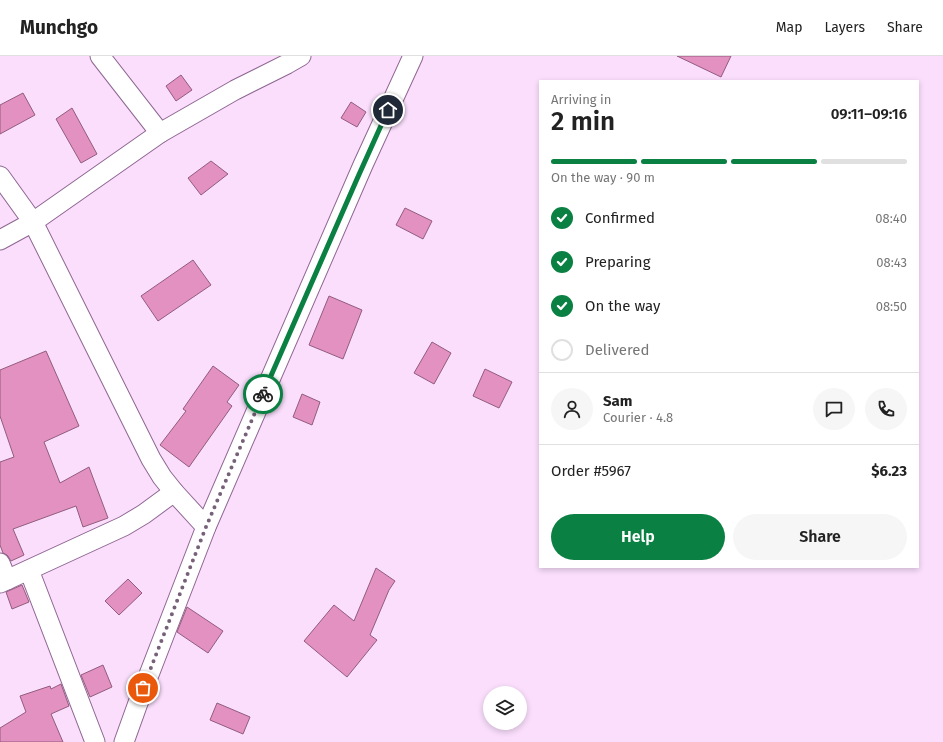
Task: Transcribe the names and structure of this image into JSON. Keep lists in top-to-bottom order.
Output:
{
  "page": {
    "header": "Munchgo",
    "nav": ["Map", "Layers", "Share"],
    "heading": ["2 min", "Arriving in", "09:11–09:16"],
    "panel": [
      "Sam",
      "Courier · 4.8",
      "Order #5967",
      "$6.23"
    ],
    "bar": "On the way · 90 m",
    "list": [
      ["Confirmed", "08:40"],
      ["Preparing", "08:43"],
      ["On the way", "08:50"],
      "Delivered"
    ],
    "buttons": ["Help", "Share"]
  }
}
